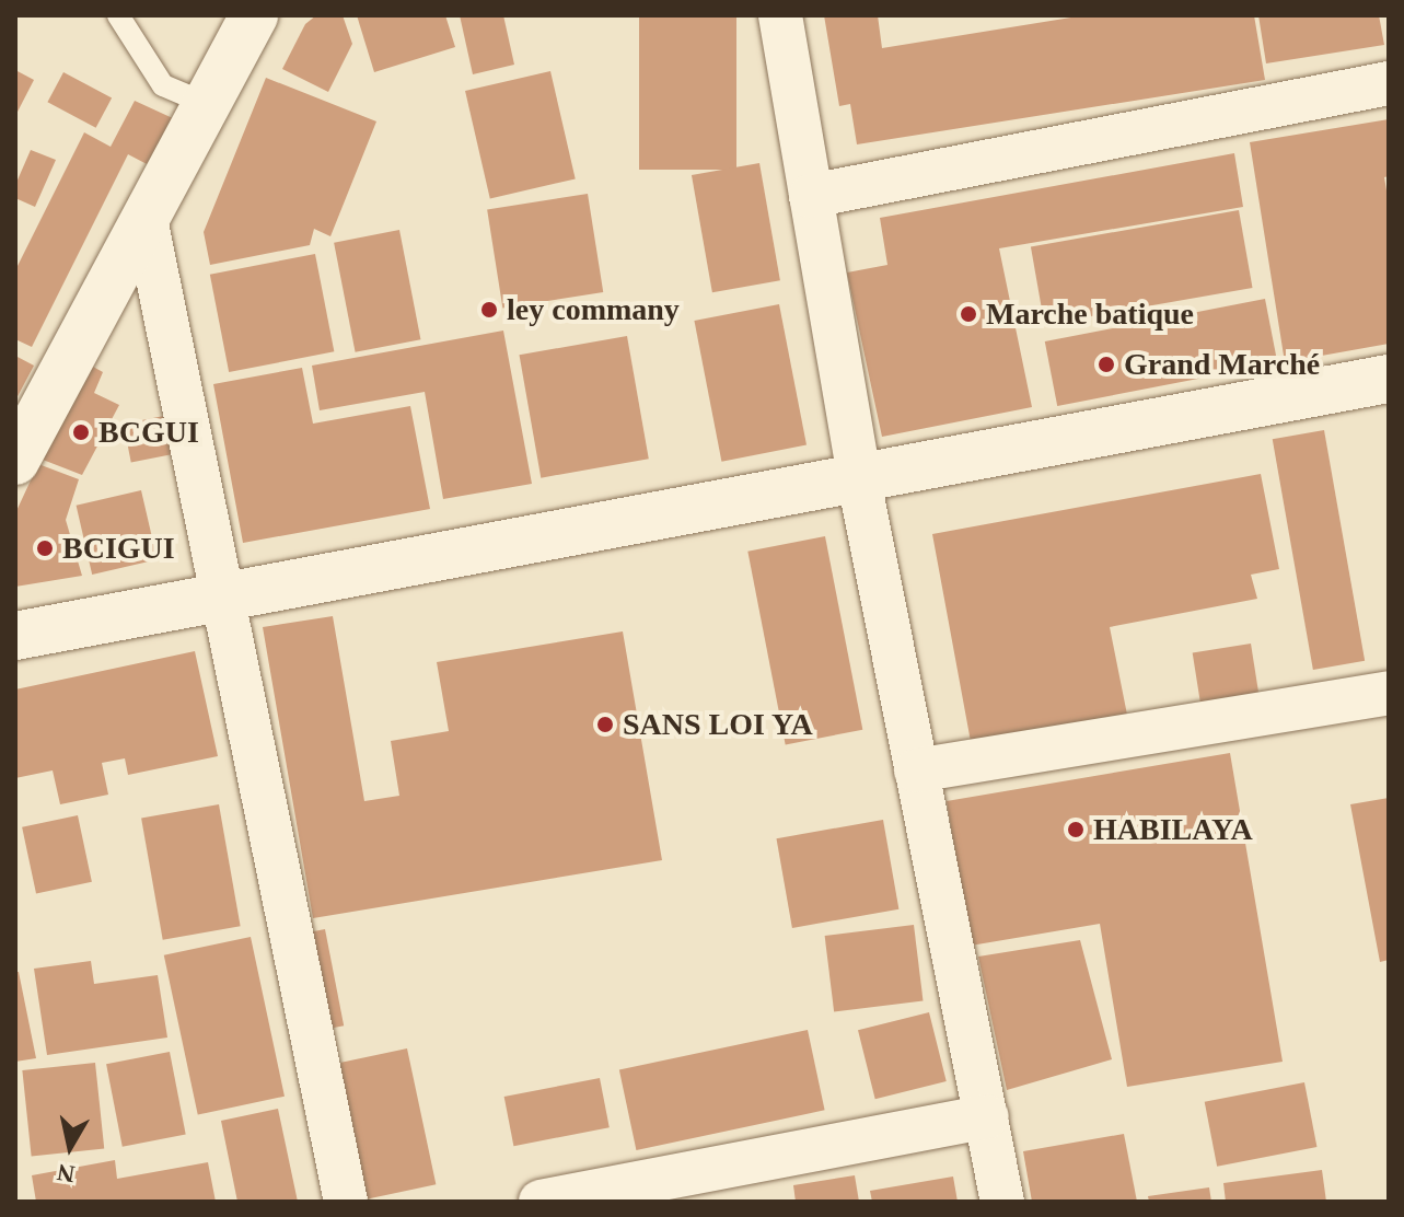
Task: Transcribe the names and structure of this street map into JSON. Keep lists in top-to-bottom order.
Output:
{
  "places": [
    "ley commany",
    "Marche batique",
    "Grand Marché",
    "BCGUI",
    "BCIGUI",
    "SANS LOI YA",
    "HABILAYA"
  ],
  "north": "bottom"
}
